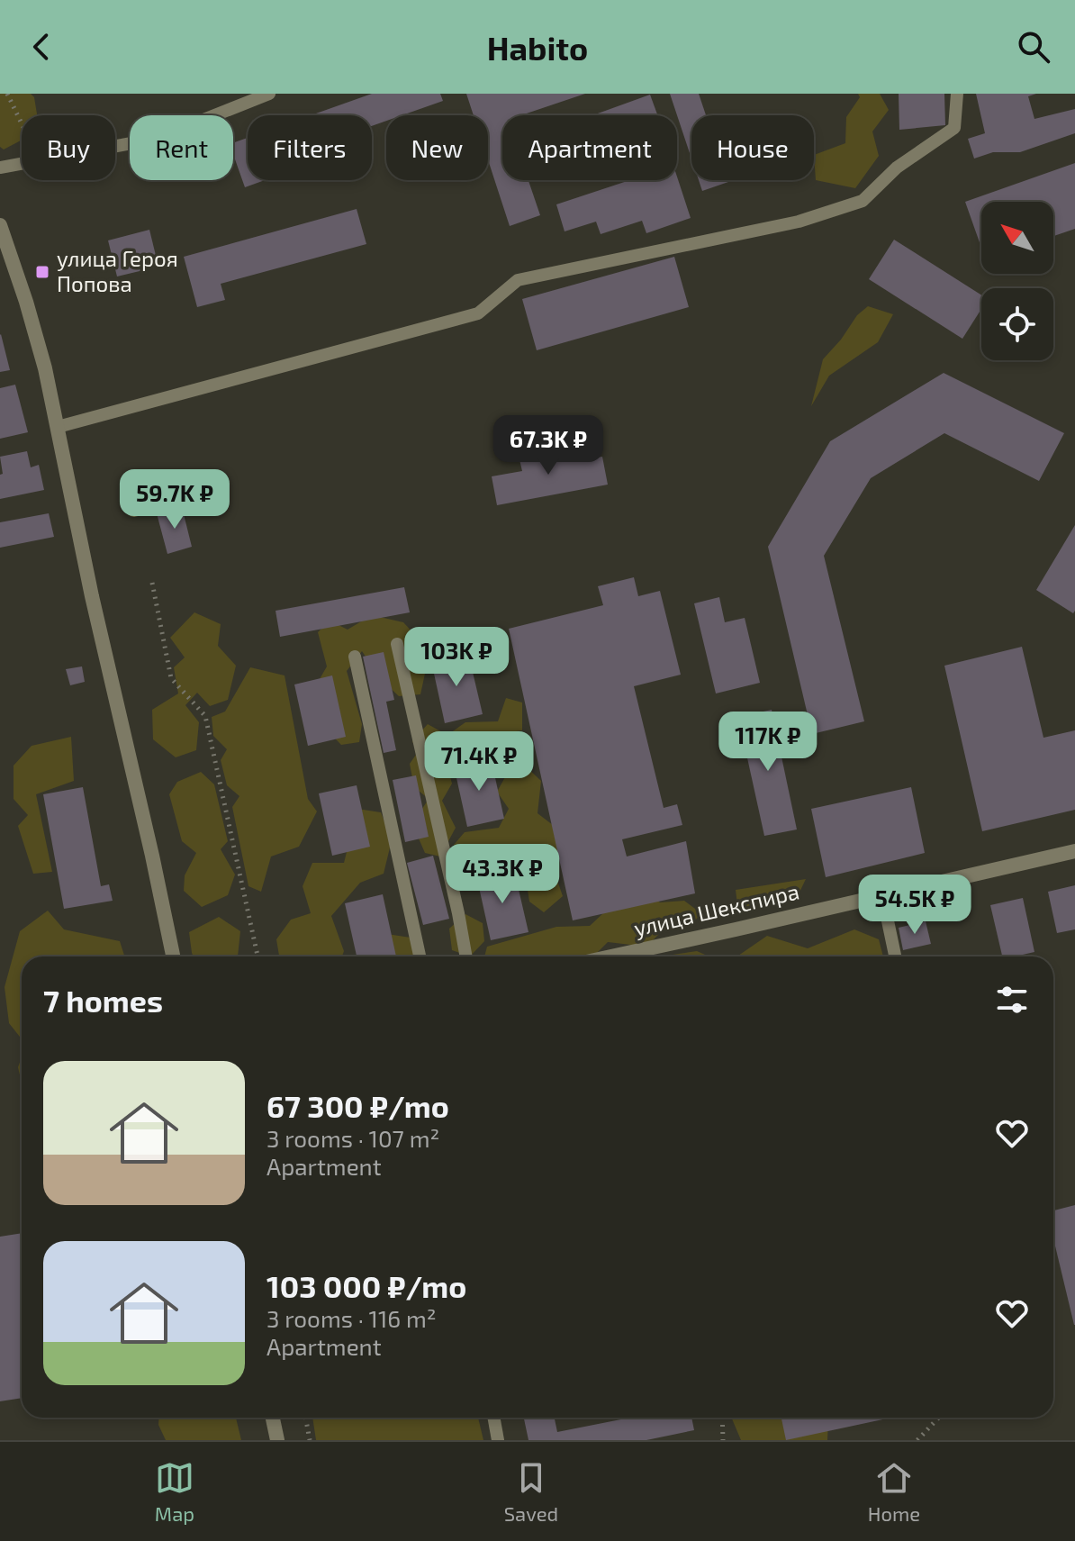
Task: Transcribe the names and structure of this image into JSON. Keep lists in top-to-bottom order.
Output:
{
  "streets": {
    "street": ["улица Шекспира"]
  },
  "places": {
    "transit": ["улица Героя Попова"]
  },
  "north": "top left",
  "page": {
    "header": "Habito",
    "chip": [
      "Buy",
      "Rent",
      "Filters",
      "New",
      "Apartment",
      "House"
    ],
    "price": [
      "67.3K ₽",
      "59.7K ₽",
      "103K ₽",
      "117K ₽",
      "71.4K ₽",
      "43.3K ₽",
      "54.5K ₽"
    ],
    "heading": "7 homes",
    "list": [
      {
        "name": "67 300 ₽/mo",
        "note": "3 rooms · 107 m² · Apartment"
      },
      {
        "name": "103 000 ₽/mo",
        "note": "3 rooms · 116 m² · Apartment"
      }
    ],
    "tabs": ["Map", "Saved", "Home"]
  }
}
